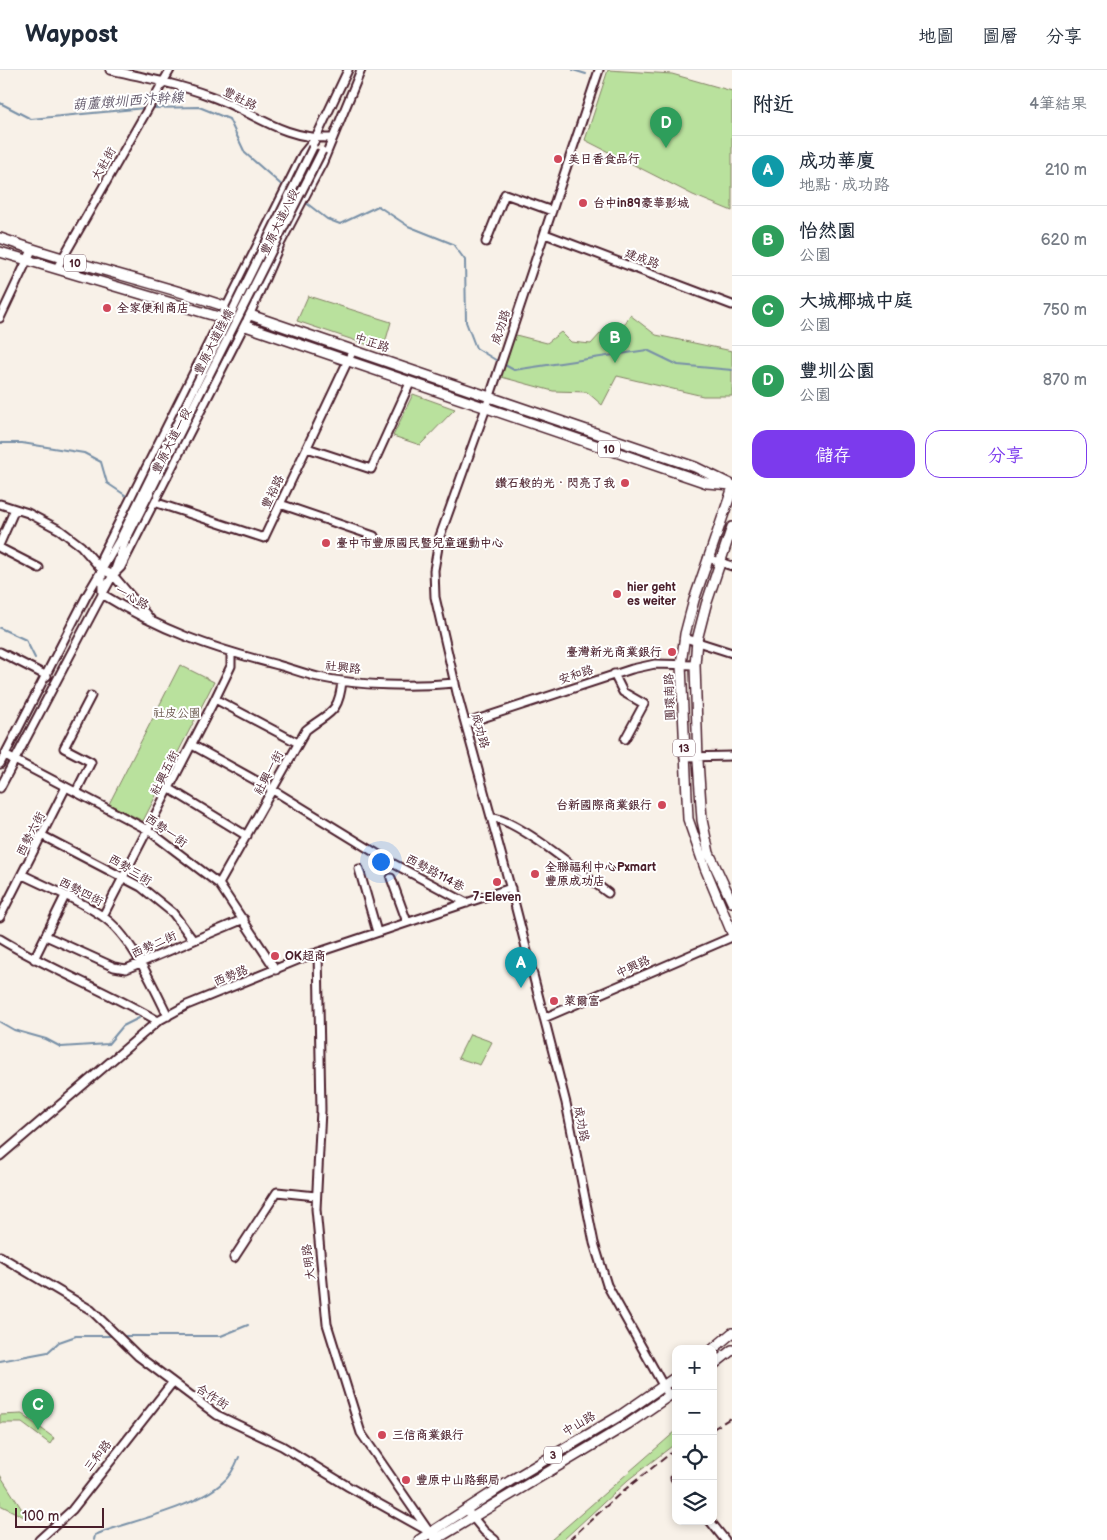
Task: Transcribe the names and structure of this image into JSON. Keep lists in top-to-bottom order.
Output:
{
  "streets": {
    "main road": [
      "10",
      "中正路",
      "圓環南路",
      "13",
      "中山路",
      "3"
    ],
    "street": [
      "豐社路",
      "大社街",
      "豐原大道八段",
      "建成路",
      "成功路",
      "豐原大道陸橋",
      "豐原大道一段",
      "豐裕路",
      "一心路",
      "社興路",
      "安和路",
      "社興五街",
      "社興一街",
      "西勢一街",
      "西勢六街",
      "西勢三街",
      "西勢路114巷",
      "西勢四街",
      "西勢二街",
      "中興路",
      "西勢路",
      "大明路",
      "合作街",
      "三和路"
    ]
  },
  "crossings": [
    ["豐社路", "大社街"],
    ["豐社路", "豐原大道八段"],
    ["大社街", "中正路"],
    ["豐原大道八段", "豐原大道陸橋"],
    ["豐原大道八段", "中正路"],
    ["豐原大道八段", "豐原大道一段"],
    ["建成路", "成功路"],
    ["成功路", "中正路"],
    ["成功路", "社興路"],
    ["成功路", "安和路"],
    ["成功路", "中興路"],
    ["成功路", "西勢路"],
    ["成功路", "中山路"],
    ["豐原大道陸橋", "豐原大道一段"],
    ["中正路", "豐原大道一段"],
    ["中正路", "豐裕路"],
    ["豐原大道一段", "豐裕路"],
    ["豐原大道一段", "一心路"],
    ["豐原大道一段", "西勢一街"],
    ["一心路", "社興路"],
    ["一心路", "社興五街"],
    ["社興路", "社興五街"],
    ["社興路", "社興一街"],
    ["安和路", "圓環南路"],
    ["社興五街", "西勢一街"],
    ["社興五街", "西勢三街"],
    ["社興五街", "西勢路114巷"],
    ["社興五街", "西勢四街"],
    ["社興一街", "西勢一街"],
    ["社興一街", "西勢路114巷"],
    ["西勢一街", "西勢六街"],
    ["西勢一街", "西勢二街"],
    ["西勢一街", "西勢路"],
    ["西勢六街", "西勢三街"],
    ["西勢六街", "西勢四街"],
    ["西勢三街", "西勢二街"],
    ["西勢路114巷", "西勢路"],
    ["西勢四街", "西勢二街"],
    ["西勢四街", "西勢路"],
    ["西勢路", "大明路"],
    ["大明路", "合作街"],
    ["大明路", "中山路"],
    ["合作街", "中山路"],
    ["合作街", "三和路"]
  ],
  "water": ["葫蘆燉圳西汴幹線"],
  "parks": ["社皮公園"],
  "places": [
    "美日香食品行",
    "台中in89豪華影城",
    "全家便利商店",
    "鑽石般的光‧閃亮了我",
    "臺中市豐原國民暨兒童運動中心",
    "hier geht es weiter",
    "臺灣新光商業銀行",
    "台新國際商業銀行",
    "全聯福利中心Pxmart 豐原成功店",
    "7-Eleven",
    "OK超商",
    "萊爾富",
    "三信商業銀行",
    "豐原中山路郵局"
  ],
  "scale_bar": "100 m",
  "page": {
    "header": "Waypost",
    "nav": ["地圖", "圖層", "分享"],
    "heading": ["附近", "4筆結果"],
    "pins": [
      "D",
      "B",
      "A",
      "C"
    ],
    "list": [
      {
        "mark": "A",
        "name": "成功華廈",
        "note": "地點 · 成功路",
        "value": "210 m"
      },
      {
        "mark": "B",
        "name": "怡然園",
        "note": "公園",
        "value": "620 m"
      },
      {
        "mark": "C",
        "name": "大城椰城中庭",
        "note": "公園",
        "value": "750 m"
      },
      {
        "mark": "D",
        "name": "豐圳公園",
        "note": "公園",
        "value": "870 m"
      }
    ],
    "buttons": ["儲存", "分享"],
    "map_buttons": ["+", "−"],
    "scale": "100 m"
  }
}
